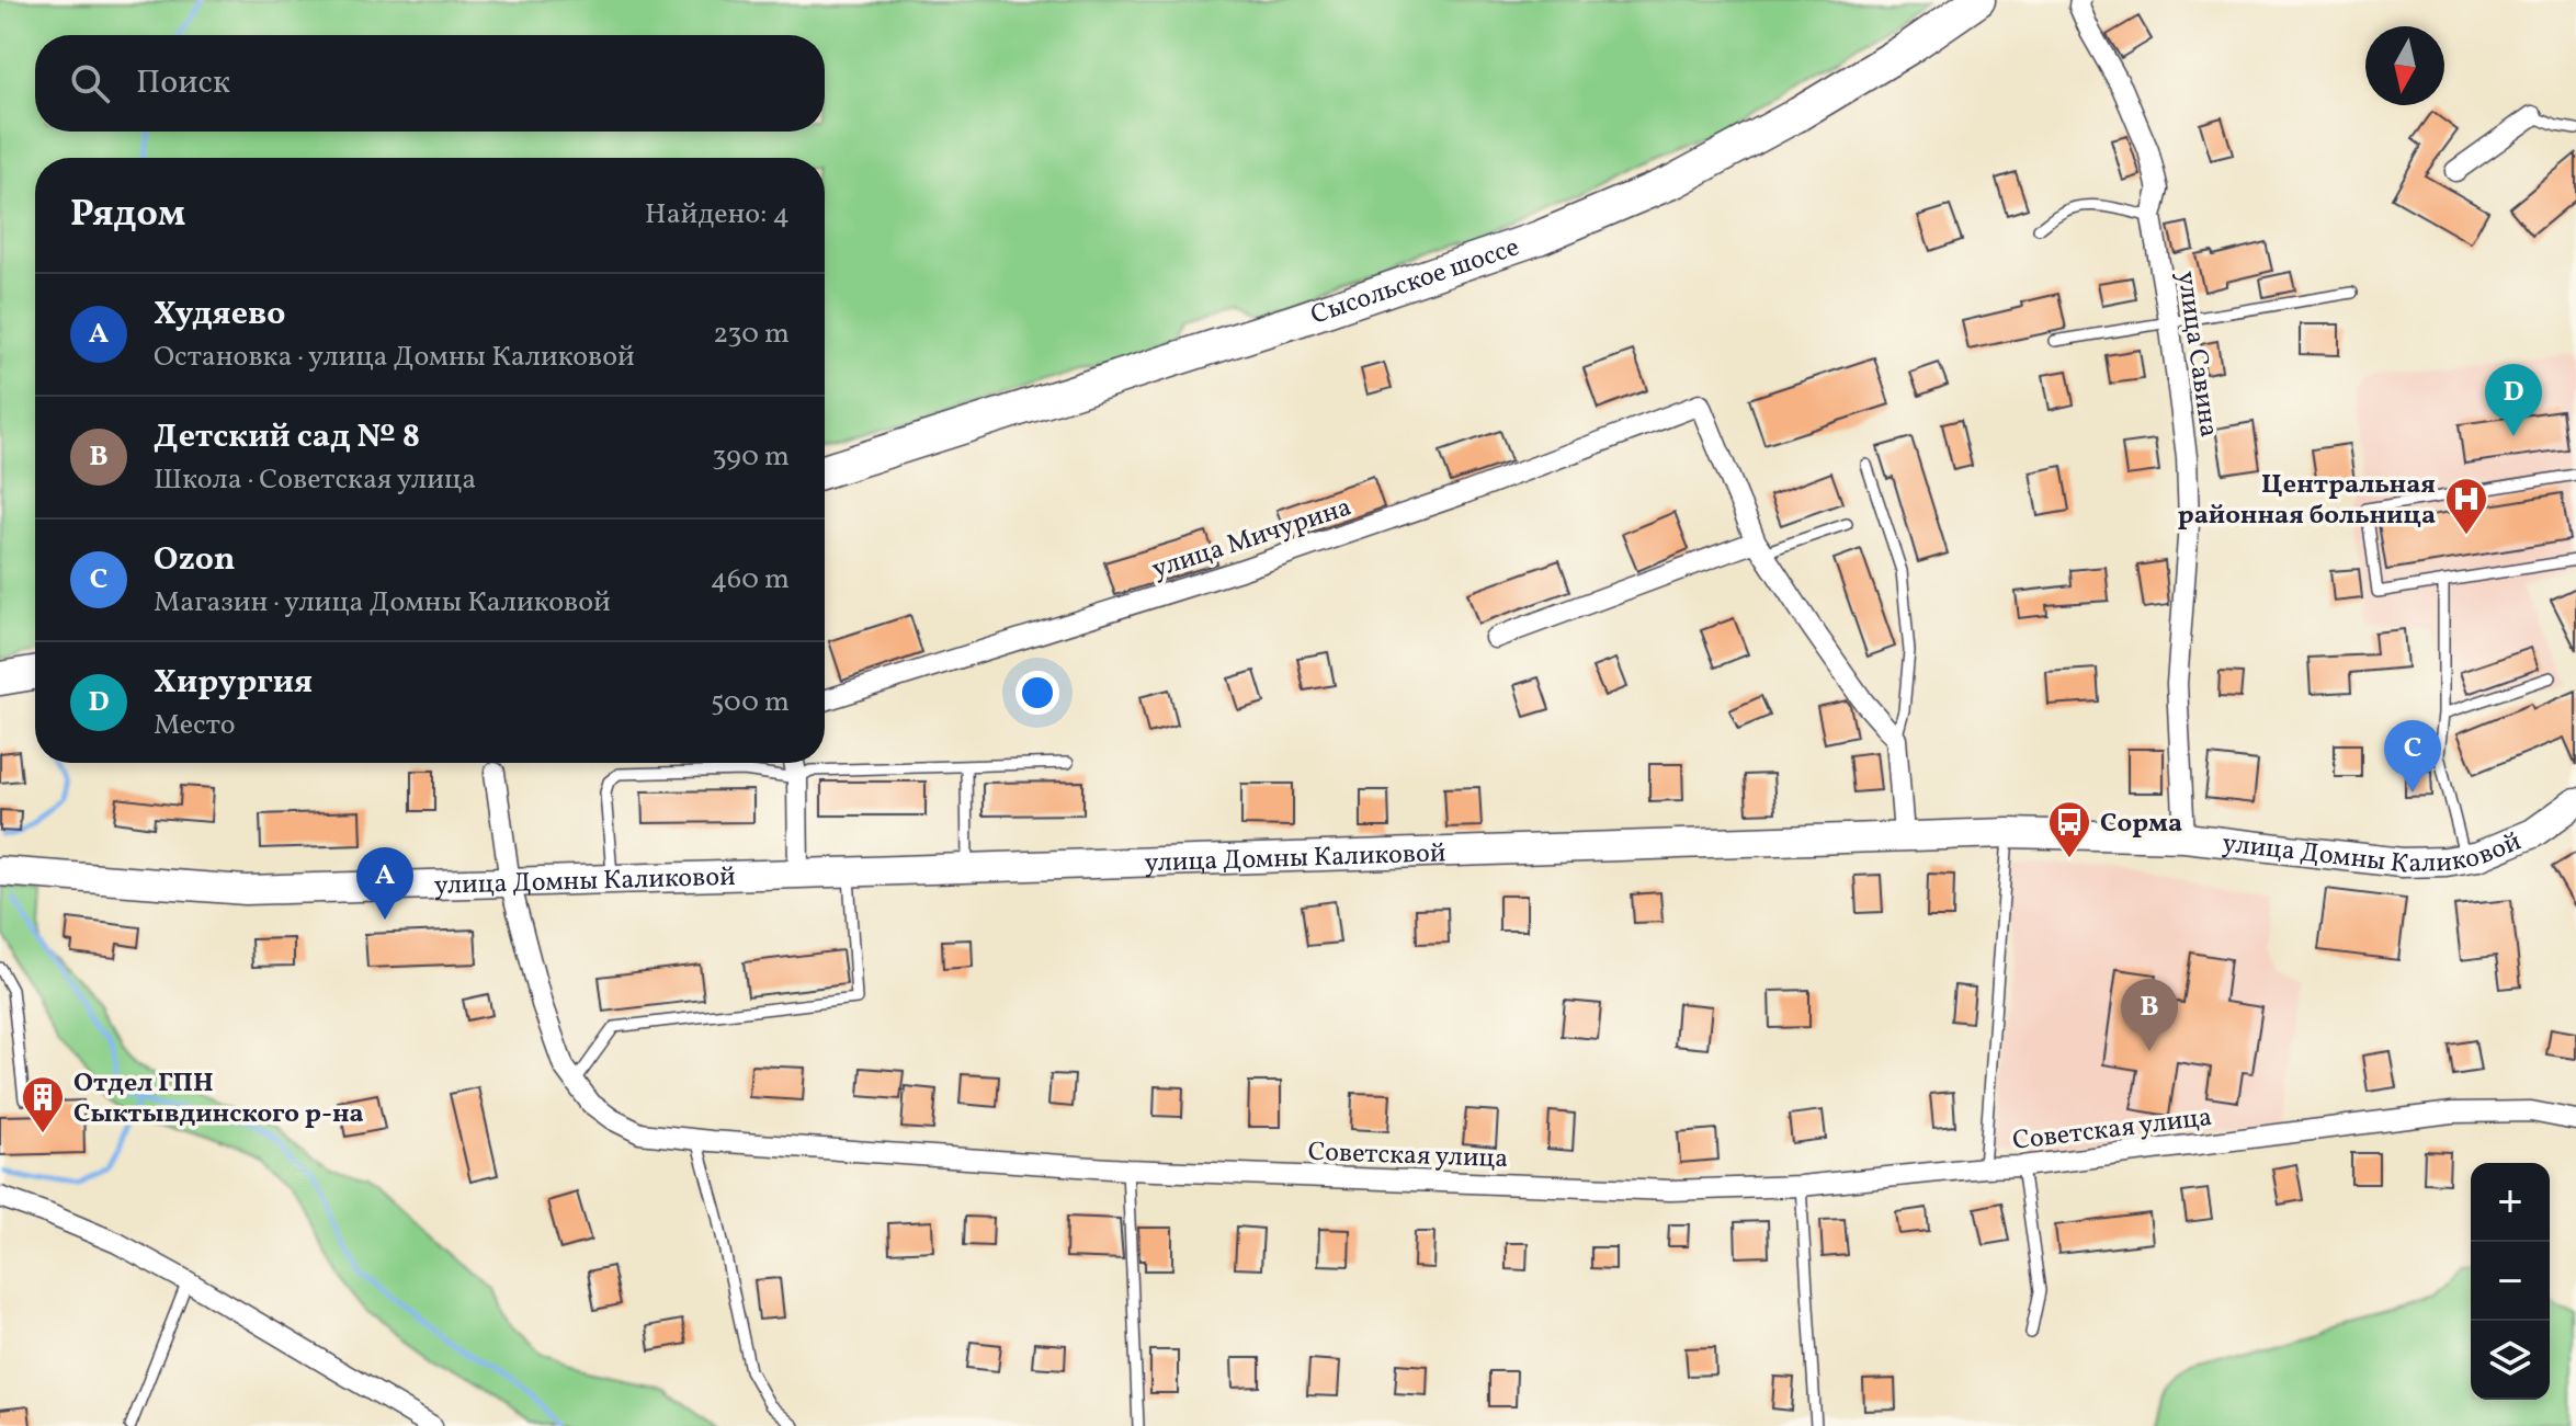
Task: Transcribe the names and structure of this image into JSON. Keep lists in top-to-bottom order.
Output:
{
  "streets": {
    "highway": ["Сысольское шоссе"],
    "main road": ["улица Домны Каликовой"],
    "street": ["улица Савина", "улица Мичурина", "Советская улица"]
  },
  "crossings": [
    ["улица Савина", "улица Домны Каликовой"],
    ["улица Домны Каликовой", "Советская улица"]
  ],
  "places": {
    "hospital": ["Центральная районная больница"],
    "bus stop": ["Сорма"],
    "building": ["Отдел ГПН Сыктывдинского р-на"]
  },
  "north": "bottom",
  "page": {
    "search": "Поиск",
    "heading": ["Рядом", "Найдено: 4"],
    "list": [
      {
        "mark": "A",
        "name": "Худяево",
        "note": "Остановка · улица Домны Каликовой",
        "value": "230 m"
      },
      {
        "mark": "B",
        "name": "Детский сад № 8",
        "note": "Школа · Советская улица",
        "value": "390 m"
      },
      {
        "mark": "C",
        "name": "Ozon",
        "note": "Магазин · улица Домны Каликовой",
        "value": "460 m"
      },
      {
        "mark": "D",
        "name": "Хирургия",
        "note": "Место",
        "value": "500 m"
      }
    ],
    "pins": [
      "D",
      "C",
      "A",
      "B"
    ],
    "map_buttons": ["+", "−"]
  }
}
